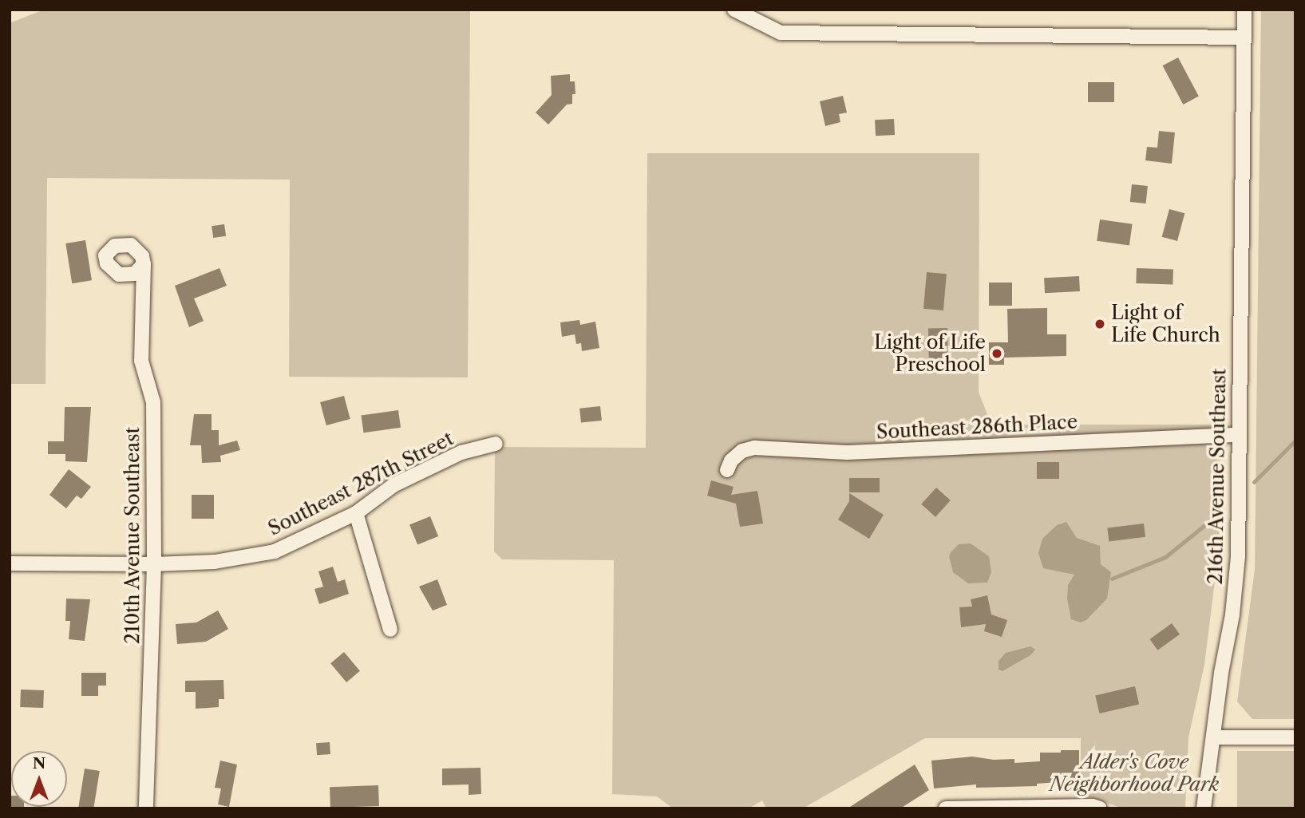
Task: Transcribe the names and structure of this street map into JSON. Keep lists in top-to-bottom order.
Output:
{
  "streets": {
    "street": [
      "Southeast 286th Place",
      "216th Avenue Southeast",
      "Southeast 287th Street",
      "210th Avenue Southeast"
    ]
  },
  "crossings": [
    ["Southeast 286th Place", "216th Avenue Southeast"],
    ["Southeast 287th Street", "210th Avenue Southeast"]
  ],
  "parks": ["Alder's Cove Neighborhood Park"],
  "places": ["Light of Life Church", "Light of Life Preschool"],
  "north": "top"
}
